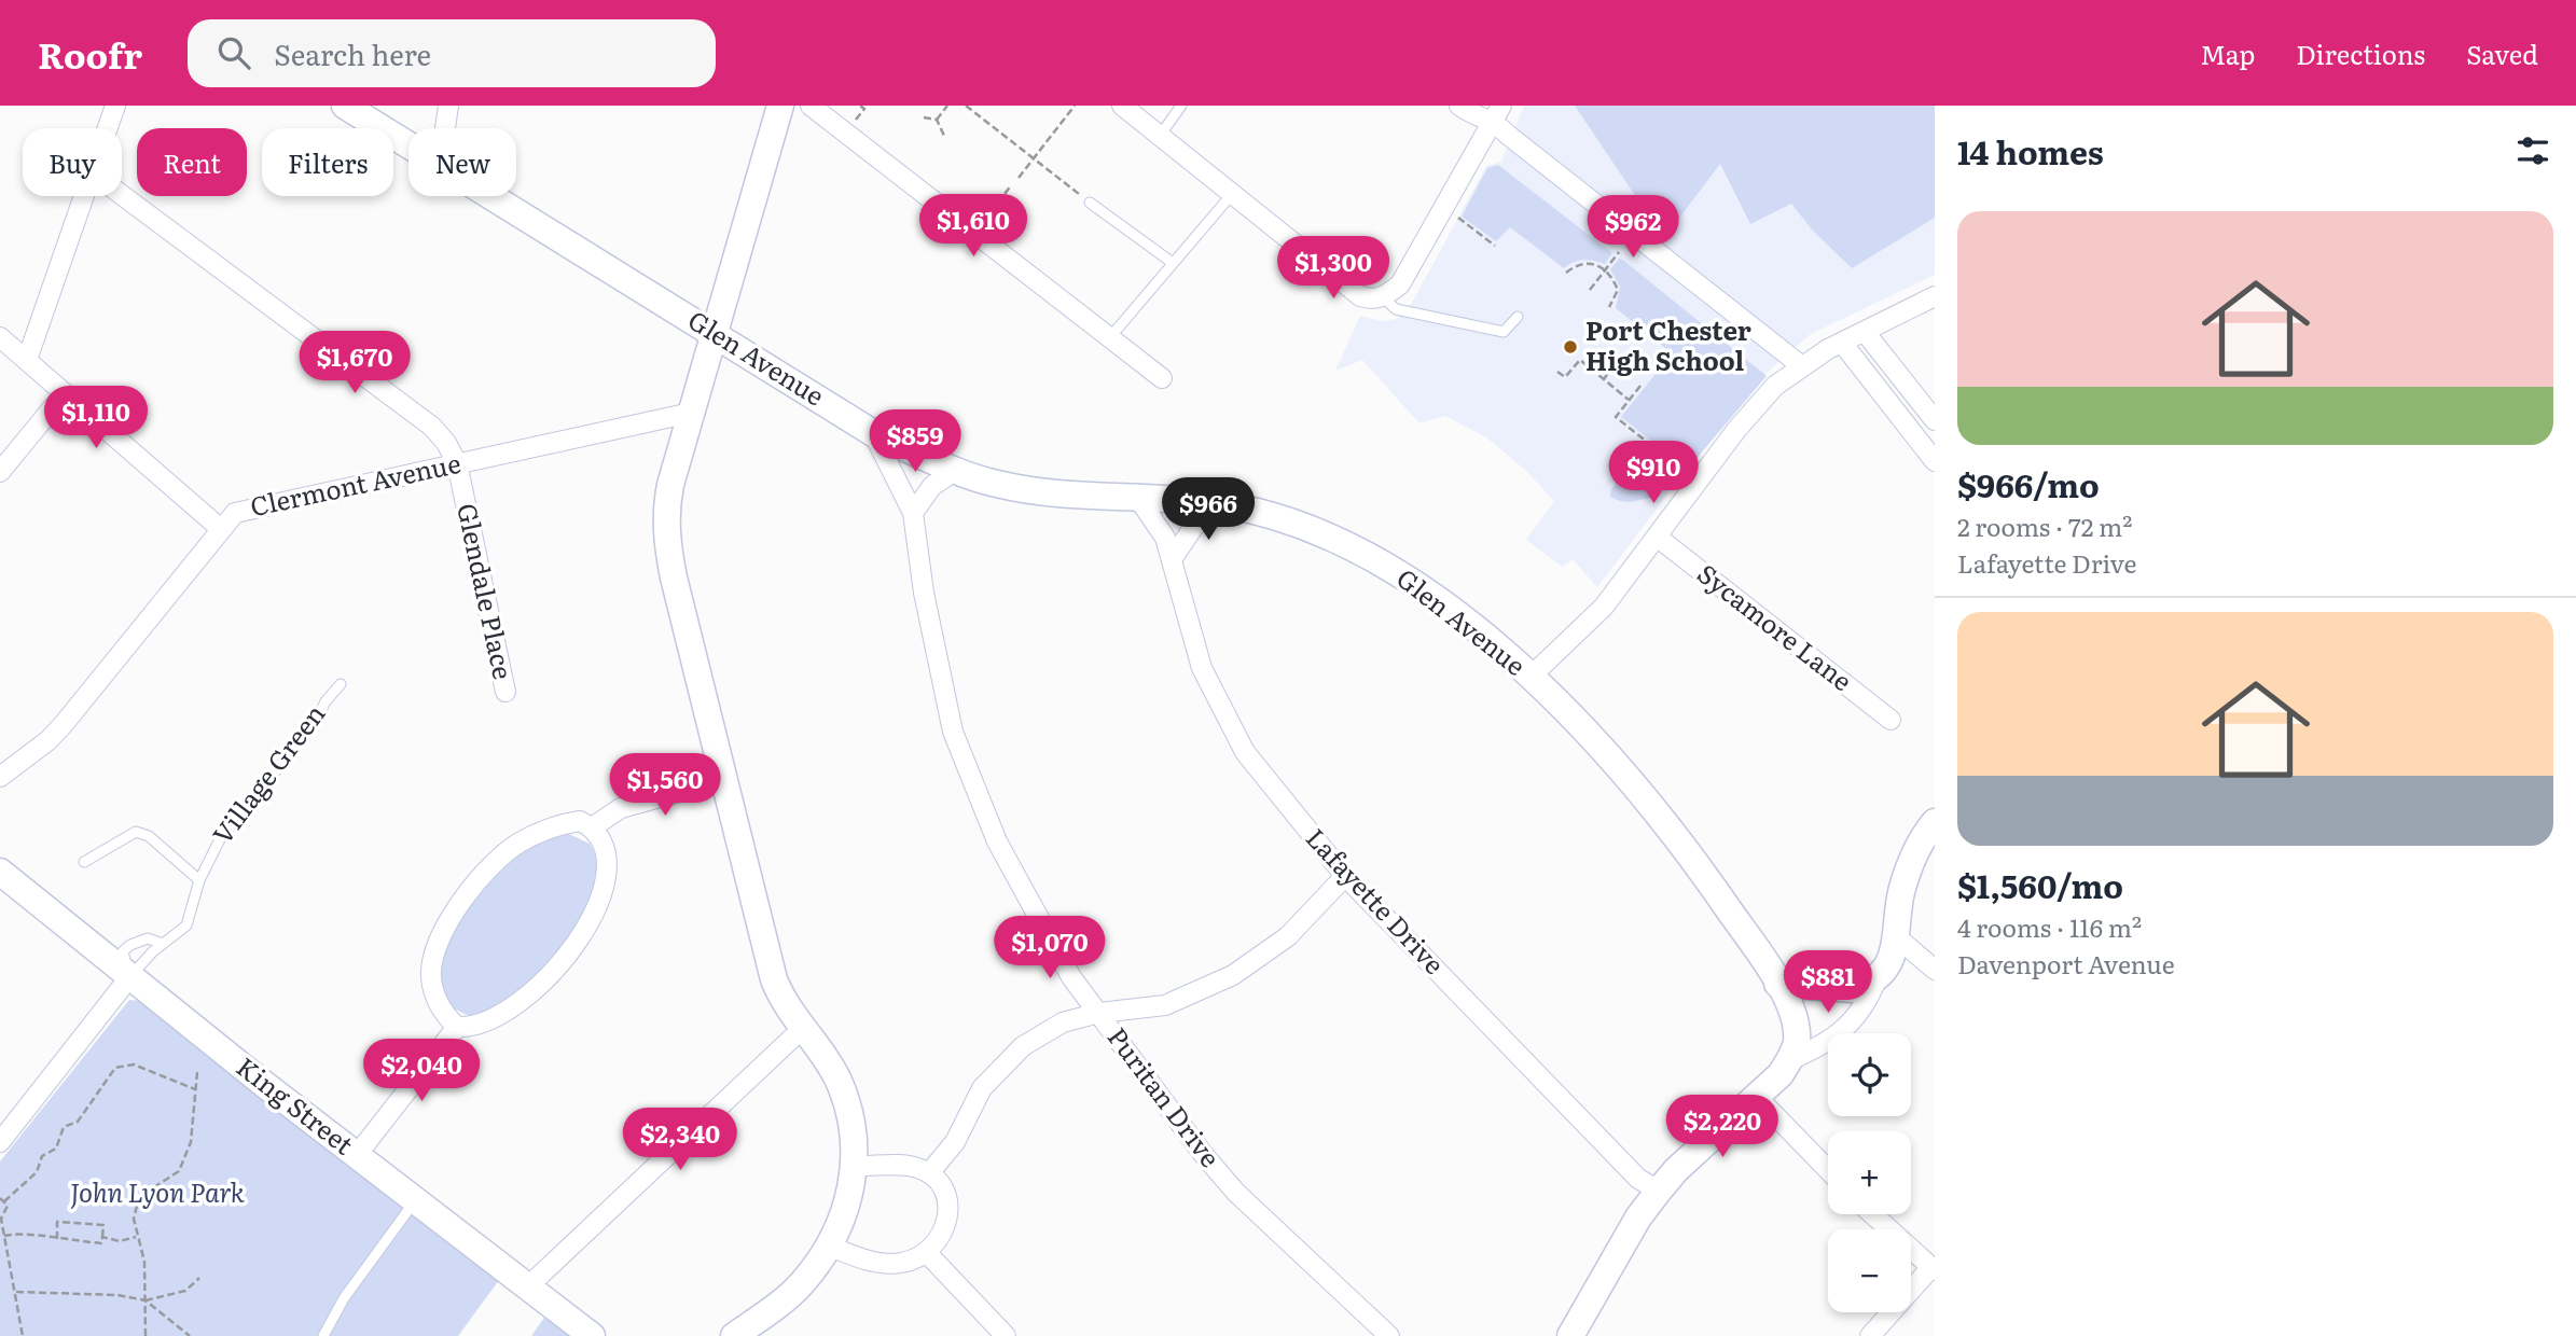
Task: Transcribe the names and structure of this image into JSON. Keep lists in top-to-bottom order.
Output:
{
  "streets": {
    "street": [
      "Glen Avenue",
      "Clermont Avenue",
      "Glendale Place",
      "Sycamore Lane",
      "Lafayette Drive",
      "Puritan Drive",
      "King Street"
    ],
    "lane": ["Village Green"]
  },
  "crossings": [
    ["Glen Avenue", "Lafayette Drive"],
    ["Glen Avenue", "Puritan Drive"],
    ["Clermont Avenue", "Glendale Place"],
    ["Village Green", "King Street"]
  ],
  "parks": ["John Lyon Park"],
  "places": ["Port Chester High School"],
  "page": {
    "header": "Roofr",
    "search": "Search here",
    "nav": ["Map", "Directions", "Saved"],
    "heading": "14 homes",
    "chip": [
      "Buy",
      "Rent",
      "Filters",
      "New"
    ],
    "price": [
      "$1,610",
      "$962",
      "$1,300",
      "$1,670",
      "$1,110",
      "$859",
      "$910",
      "$966",
      "$1,560",
      "$1,070",
      "$881",
      "$2,040",
      "$2,220",
      "$2,340"
    ],
    "list": [
      {
        "name": "$966/mo",
        "note": "2 rooms · 72 m² · Lafayette Drive"
      },
      {
        "name": "$1,560/mo",
        "note": "4 rooms · 116 m² · Davenport Avenue"
      }
    ],
    "map_buttons": ["+", "−"]
  }
}
